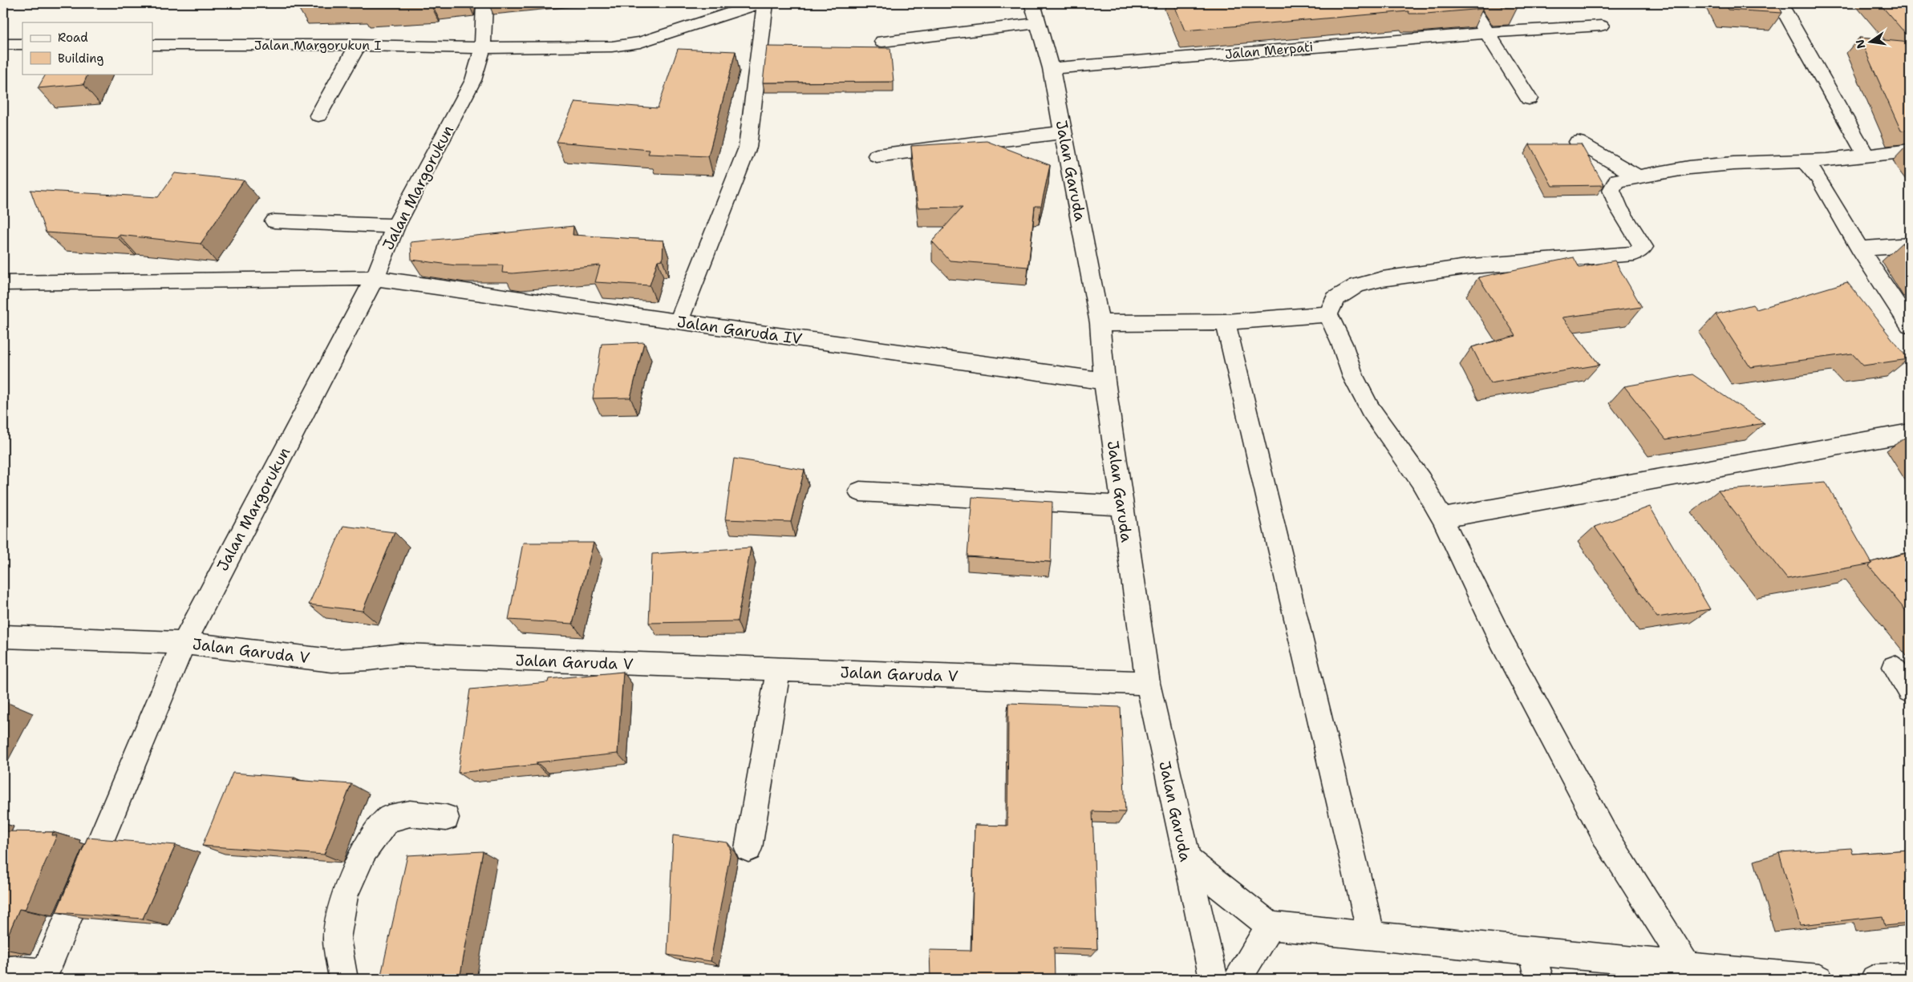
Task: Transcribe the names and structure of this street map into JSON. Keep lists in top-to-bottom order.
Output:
{
  "streets": {
    "street": [
      "Jalan Margorukun I",
      "Jalan Merpati",
      "Jalan Garuda",
      "Jalan Margorukun",
      "Jalan Garuda IV",
      "Jalan Garuda V"
    ]
  },
  "crossings": [
    ["Jalan Margorukun I", "Jalan Margorukun"],
    ["Jalan Merpati", "Jalan Garuda"],
    ["Jalan Garuda", "Jalan Garuda IV"],
    ["Jalan Garuda", "Jalan Garuda V"],
    ["Jalan Margorukun", "Jalan Garuda IV"],
    ["Jalan Margorukun", "Jalan Garuda V"]
  ],
  "legend": ["Road", "Building"],
  "north": "left"
}
